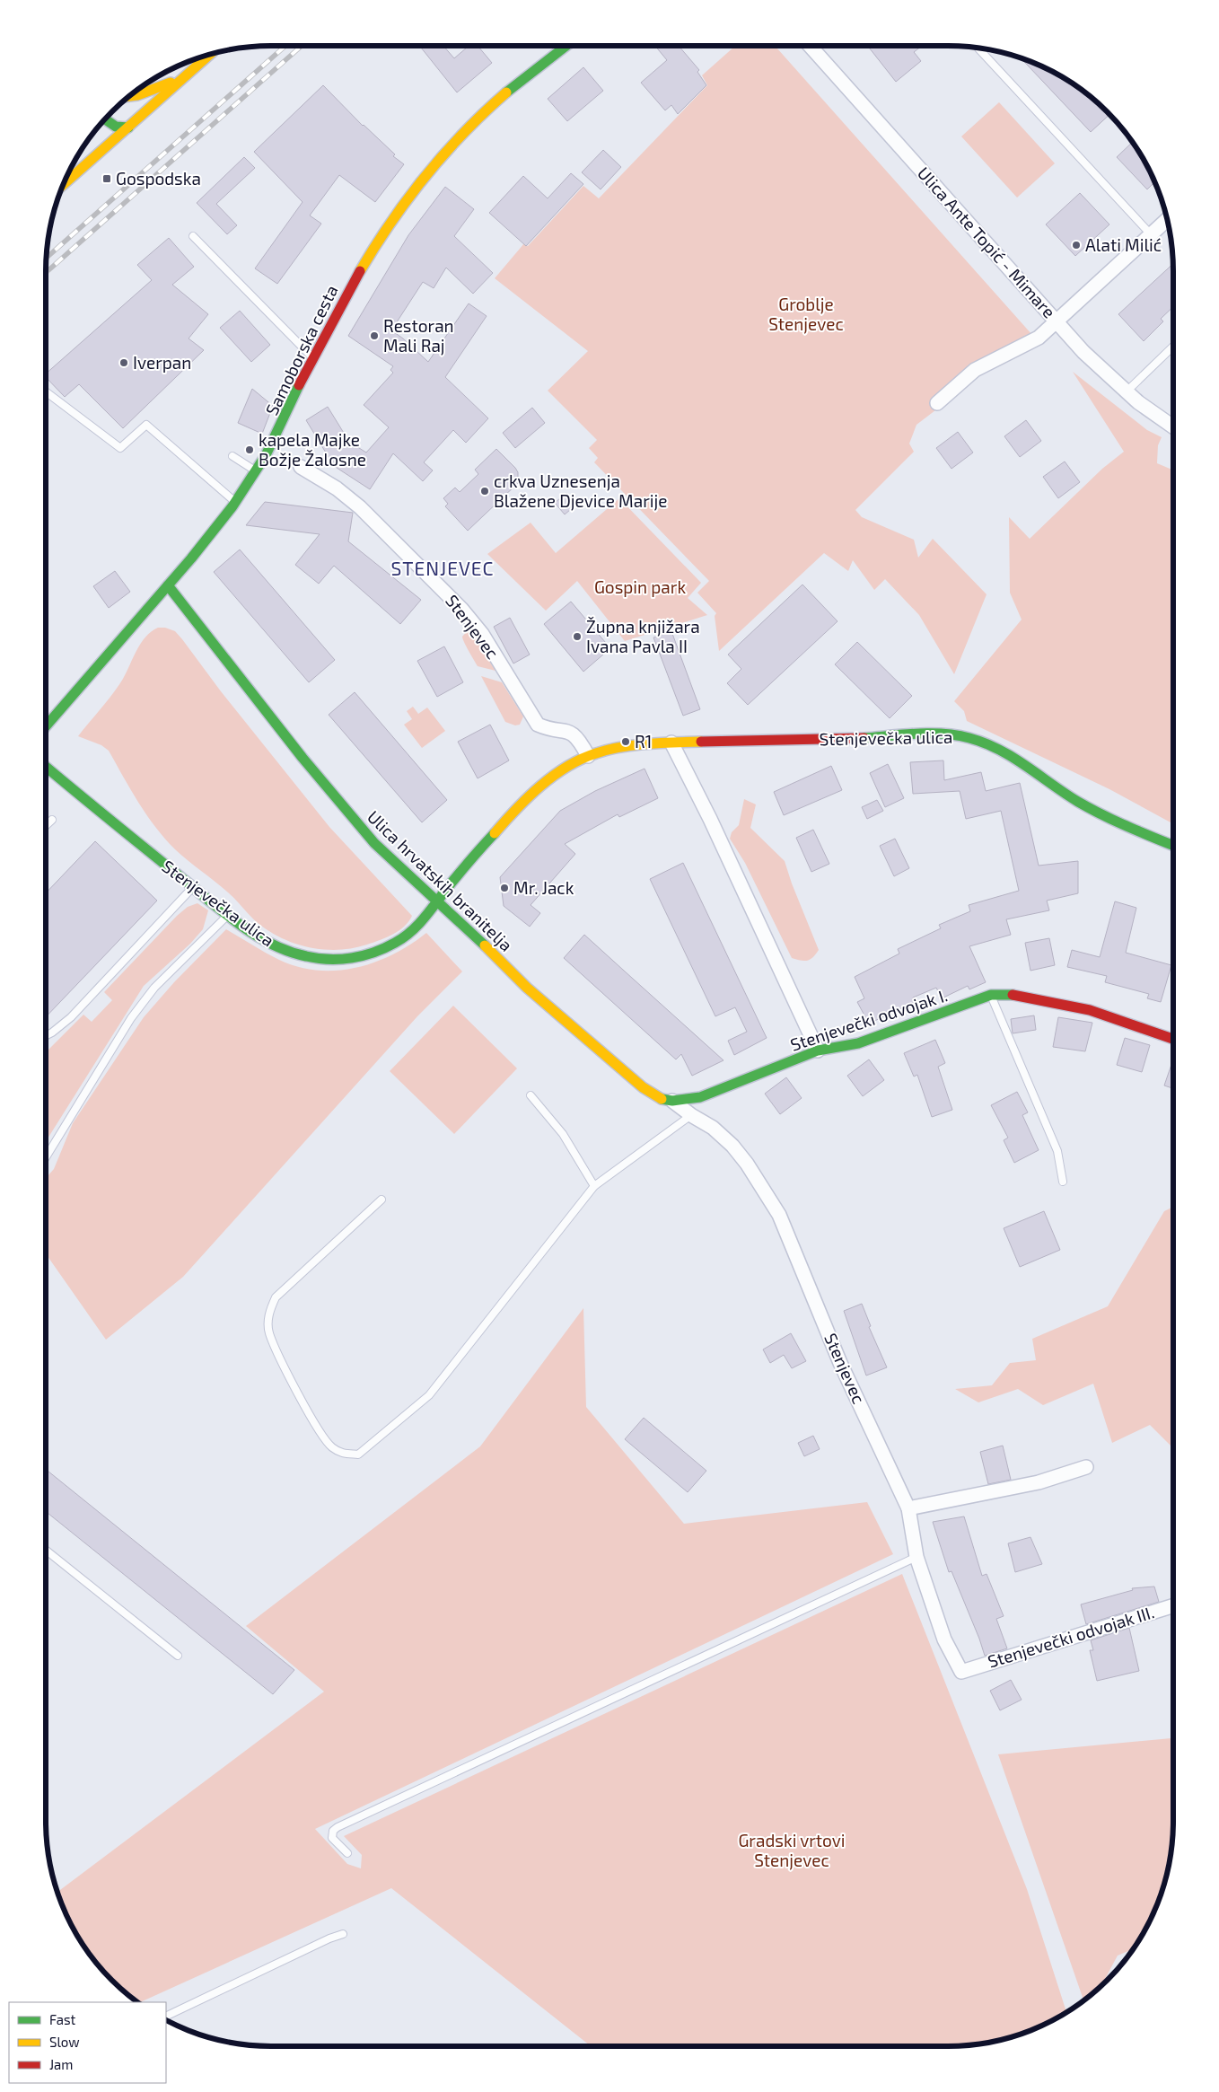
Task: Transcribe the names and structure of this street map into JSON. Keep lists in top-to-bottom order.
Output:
{
  "streets": {
    "street": [
      "Ulica Ante Topić - Mimare",
      "Samoborska cesta",
      "Stenjevec",
      "Stenjevečka ulica",
      "Ulica hrvatskih branitelja",
      "Stenjevečki odvojak I.",
      "Stenjevečki odvojak III."
    ]
  },
  "crossings": [
    ["Samoborska cesta", "Ulica hrvatskih branitelja"],
    ["Stenjevec", "Stenjevečka ulica"],
    ["Stenjevec", "Ulica hrvatskih branitelja"],
    ["Stenjevec", "Stenjevečki odvojak I."],
    ["Stenjevec", "Stenjevečki odvojak III."],
    ["Stenjevečka ulica", "Ulica hrvatskih branitelja"],
    ["Ulica hrvatskih branitelja", "Stenjevečki odvojak I."]
  ],
  "districts": ["STENJEVEC"],
  "parks": ["Groblje Stenjevec", "Gospin park", "Gradski vrtovi Stenjevec"],
  "places": {
    "transit": ["Gospodska"],
    "other": [
      "Alati Milić",
      "Restoran Mali Raj",
      "Iverpan",
      "kapela Majke Božje Žalosne",
      "crkva Uznesenja Blažene Djevice Marije",
      "Župna knjižara Ivana Pavla II",
      "R1",
      "Mr. Jack"
    ]
  },
  "legend": ["Fast", "Slow", "Jam"]
}
